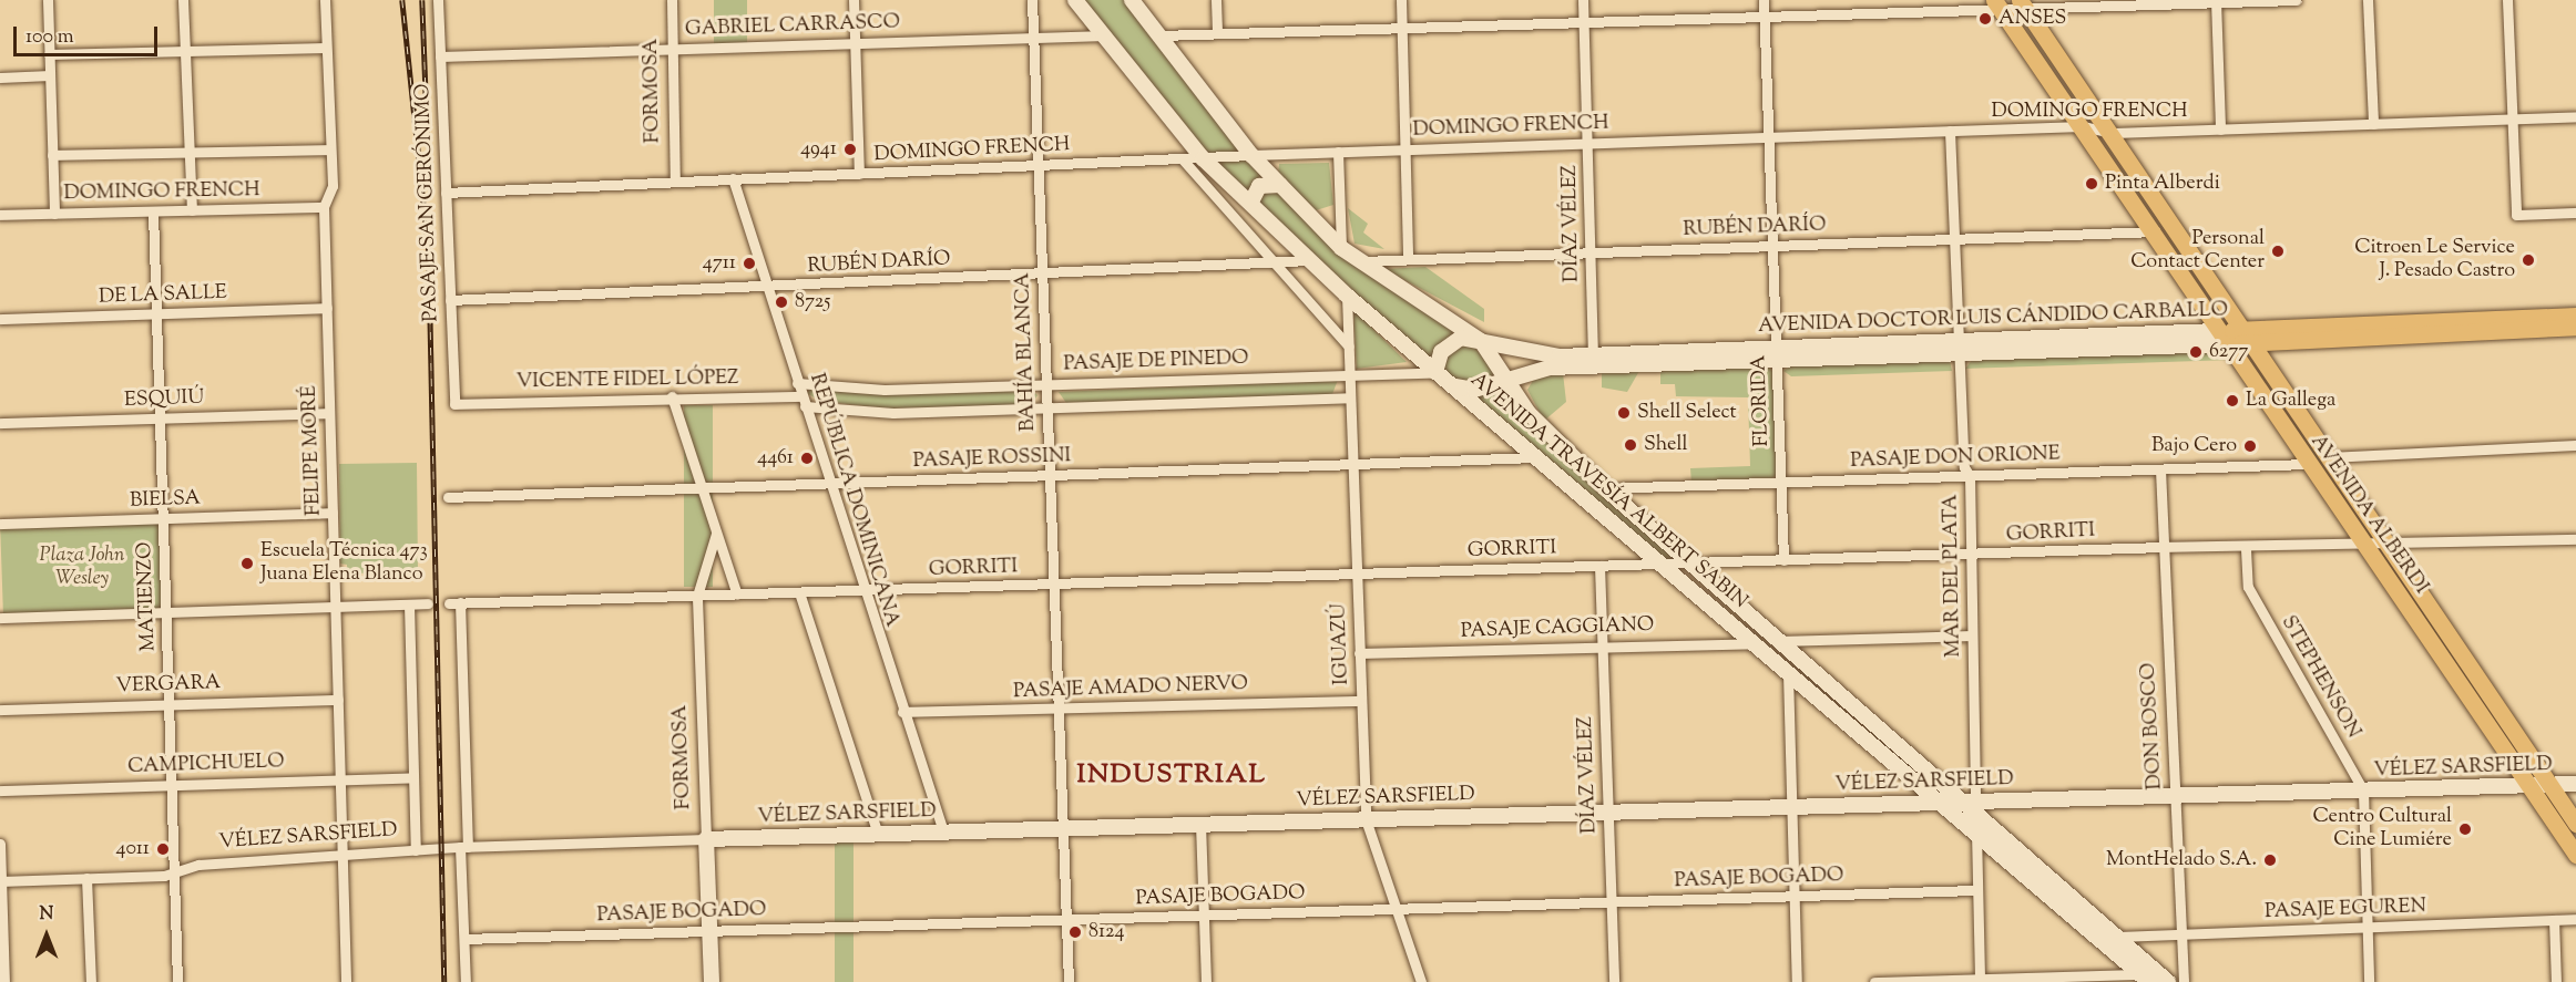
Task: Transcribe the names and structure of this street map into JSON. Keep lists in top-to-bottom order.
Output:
{
  "streets": {
    "main road": [
      "FORMOSA",
      "AVENIDA DOCTOR LUIS CÁNDIDO CARBALLO",
      "AVENIDA TRAVESÍA ALBERT SABIN",
      "AVENIDA ALBERDI",
      "VÉLEZ SARSFIELD"
    ],
    "street": [
      "GABRIEL CARRASCO",
      "DOMINGO FRENCH",
      "PASAJE SAN GERÓNIMO",
      "DÍAZ VÉLEZ",
      "RUBÉN DARÍO",
      "DE LA SALLE",
      "BAHÍA BLANCA",
      "PASAJE DE PINEDO",
      "VICENTE FIDEL LÓPEZ",
      "ESQUIÚ",
      "FLORIDA",
      "FELIPE MORÉ",
      "PASAJE DON ORIONE",
      "PASAJE ROSSINI",
      "BIELSA",
      "REPÚBLICA DOMINICANA",
      "GORRITI",
      "MAR DEL PLATA",
      "MATIENZO",
      "PASAJE CAGGIANO",
      "IGUAZÚ",
      "STEPHENSON",
      "VERGARA",
      "PASAJE AMADO NERVO",
      "DON BOSCO",
      "CAMPICHUELO",
      "PASAJE BOGADO",
      "PASAJE EGUREN"
    ]
  },
  "crossings": [
    ["GABRIEL CARRASCO", "FORMOSA"],
    ["GABRIEL CARRASCO", "PASAJE SAN GERÓNIMO"],
    ["GABRIEL CARRASCO", "BAHÍA BLANCA"],
    ["GABRIEL CARRASCO", "AVENIDA TRAVESÍA ALBERT SABIN"],
    ["FORMOSA", "DOMINGO FRENCH"],
    ["FORMOSA", "GORRITI"],
    ["FORMOSA", "VÉLEZ SARSFIELD"],
    ["FORMOSA", "PASAJE BOGADO"],
    ["DOMINGO FRENCH", "PASAJE SAN GERÓNIMO"],
    ["DOMINGO FRENCH", "DÍAZ VÉLEZ"],
    ["DOMINGO FRENCH", "BAHÍA BLANCA"],
    ["DOMINGO FRENCH", "FLORIDA"],
    ["DOMINGO FRENCH", "FELIPE MORÉ"],
    ["DOMINGO FRENCH", "AVENIDA TRAVESÍA ALBERT SABIN"],
    ["DOMINGO FRENCH", "REPÚBLICA DOMINICANA"],
    ["DOMINGO FRENCH", "AVENIDA ALBERDI"],
    ["DOMINGO FRENCH", "MAR DEL PLATA"],
    ["DOMINGO FRENCH", "MATIENZO"],
    ["PASAJE SAN GERÓNIMO", "RUBÉN DARÍO"],
    ["PASAJE SAN GERÓNIMO", "VICENTE FIDEL LÓPEZ"],
    ["DÍAZ VÉLEZ", "RUBÉN DARÍO"],
    ["DÍAZ VÉLEZ", "AVENIDA DOCTOR LUIS CÁNDIDO CARBALLO"],
    ["DÍAZ VÉLEZ", "GORRITI"],
    ["DÍAZ VÉLEZ", "PASAJE CAGGIANO"],
    ["DÍAZ VÉLEZ", "VÉLEZ SARSFIELD"],
    ["DÍAZ VÉLEZ", "PASAJE BOGADO"],
    ["RUBÉN DARÍO", "BAHÍA BLANCA"],
    ["RUBÉN DARÍO", "FLORIDA"],
    ["RUBÉN DARÍO", "AVENIDA TRAVESÍA ALBERT SABIN"],
    ["RUBÉN DARÍO", "REPÚBLICA DOMINICANA"],
    ["RUBÉN DARÍO", "AVENIDA ALBERDI"],
    ["RUBÉN DARÍO", "MAR DEL PLATA"],
    ["DE LA SALLE", "FELIPE MORÉ"],
    ["DE LA SALLE", "MATIENZO"],
    ["AVENIDA DOCTOR LUIS CÁNDIDO CARBALLO", "PASAJE DE PINEDO"],
    ["AVENIDA DOCTOR LUIS CÁNDIDO CARBALLO", "FLORIDA"],
    ["AVENIDA DOCTOR LUIS CÁNDIDO CARBALLO", "AVENIDA TRAVESÍA ALBERT SABIN"],
    ["AVENIDA DOCTOR LUIS CÁNDIDO CARBALLO", "AVENIDA ALBERDI"],
    ["AVENIDA DOCTOR LUIS CÁNDIDO CARBALLO", "MAR DEL PLATA"],
    ["BAHÍA BLANCA", "PASAJE DE PINEDO"],
    ["BAHÍA BLANCA", "VICENTE FIDEL LÓPEZ"],
    ["BAHÍA BLANCA", "PASAJE ROSSINI"],
    ["BAHÍA BLANCA", "GORRITI"],
    ["BAHÍA BLANCA", "PASAJE AMADO NERVO"],
    ["BAHÍA BLANCA", "VÉLEZ SARSFIELD"],
    ["BAHÍA BLANCA", "PASAJE BOGADO"],
    ["PASAJE DE PINEDO", "AVENIDA TRAVESÍA ALBERT SABIN"],
    ["PASAJE DE PINEDO", "REPÚBLICA DOMINICANA"],
    ["PASAJE DE PINEDO", "IGUAZÚ"],
    ["VICENTE FIDEL LÓPEZ", "REPÚBLICA DOMINICANA"],
    ["VICENTE FIDEL LÓPEZ", "IGUAZÚ"],
    ["ESQUIÚ", "FELIPE MORÉ"],
    ["ESQUIÚ", "MATIENZO"],
    ["FLORIDA", "PASAJE DON ORIONE"],
    ["FLORIDA", "GORRITI"],
    ["FELIPE MORÉ", "BIELSA"],
    ["FELIPE MORÉ", "VERGARA"],
    ["FELIPE MORÉ", "CAMPICHUELO"],
    ["FELIPE MORÉ", "VÉLEZ SARSFIELD"],
    ["PASAJE DON ORIONE", "AVENIDA TRAVESÍA ALBERT SABIN"],
    ["PASAJE DON ORIONE", "AVENIDA ALBERDI"],
    ["PASAJE DON ORIONE", "MAR DEL PLATA"],
    ["PASAJE DON ORIONE", "DON BOSCO"],
    ["PASAJE ROSSINI", "AVENIDA TRAVESÍA ALBERT SABIN"],
    ["PASAJE ROSSINI", "REPÚBLICA DOMINICANA"],
    ["PASAJE ROSSINI", "IGUAZÚ"],
    ["AVENIDA TRAVESÍA ALBERT SABIN", "GORRITI"],
    ["AVENIDA TRAVESÍA ALBERT SABIN", "MAR DEL PLATA"],
    ["AVENIDA TRAVESÍA ALBERT SABIN", "PASAJE CAGGIANO"],
    ["AVENIDA TRAVESÍA ALBERT SABIN", "IGUAZÚ"],
    ["AVENIDA TRAVESÍA ALBERT SABIN", "VÉLEZ SARSFIELD"],
    ["AVENIDA TRAVESÍA ALBERT SABIN", "PASAJE EGUREN"],
    ["BIELSA", "MATIENZO"],
    ["REPÚBLICA DOMINICANA", "GORRITI"],
    ["REPÚBLICA DOMINICANA", "PASAJE AMADO NERVO"],
    ["REPÚBLICA DOMINICANA", "VÉLEZ SARSFIELD"],
    ["AVENIDA ALBERDI", "GORRITI"],
    ["AVENIDA ALBERDI", "VÉLEZ SARSFIELD"],
    ["GORRITI", "MAR DEL PLATA"],
    ["GORRITI", "IGUAZÚ"],
    ["GORRITI", "STEPHENSON"],
    ["GORRITI", "DON BOSCO"],
    ["GORRITI", "VÉLEZ SARSFIELD"],
    ["MAR DEL PLATA", "VÉLEZ SARSFIELD"],
    ["MAR DEL PLATA", "PASAJE BOGADO"],
    ["MATIENZO", "VERGARA"],
    ["MATIENZO", "CAMPICHUELO"],
    ["MATIENZO", "VÉLEZ SARSFIELD"],
    ["PASAJE CAGGIANO", "IGUAZÚ"],
    ["IGUAZÚ", "PASAJE AMADO NERVO"],
    ["IGUAZÚ", "VÉLEZ SARSFIELD"],
    ["IGUAZÚ", "PASAJE BOGADO"],
    ["STEPHENSON", "VÉLEZ SARSFIELD"],
    ["STEPHENSON", "PASAJE EGUREN"],
    ["DON BOSCO", "VÉLEZ SARSFIELD"],
    ["DON BOSCO", "PASAJE EGUREN"]
  ],
  "districts": ["INDUSTRIAL"],
  "parks": ["Plaza John Wesley"],
  "places": [
    "ANSES",
    "4941",
    "Pinta Alberdi",
    "Personal Contact Center",
    "Citroen Le Service J. Pesado Castro",
    "4711",
    "8725",
    "6277",
    "La Gallega",
    "Shell Select",
    "Shell",
    "Bajo Cero",
    "4461",
    "Escuela Técnica 473 Juana Elena Blanco",
    "Centro Cultural Cine Lumiére",
    "4011",
    "MontHelado S.A.",
    "8124"
  ],
  "scale_bar": "100 m",
  "north": "top"
}
